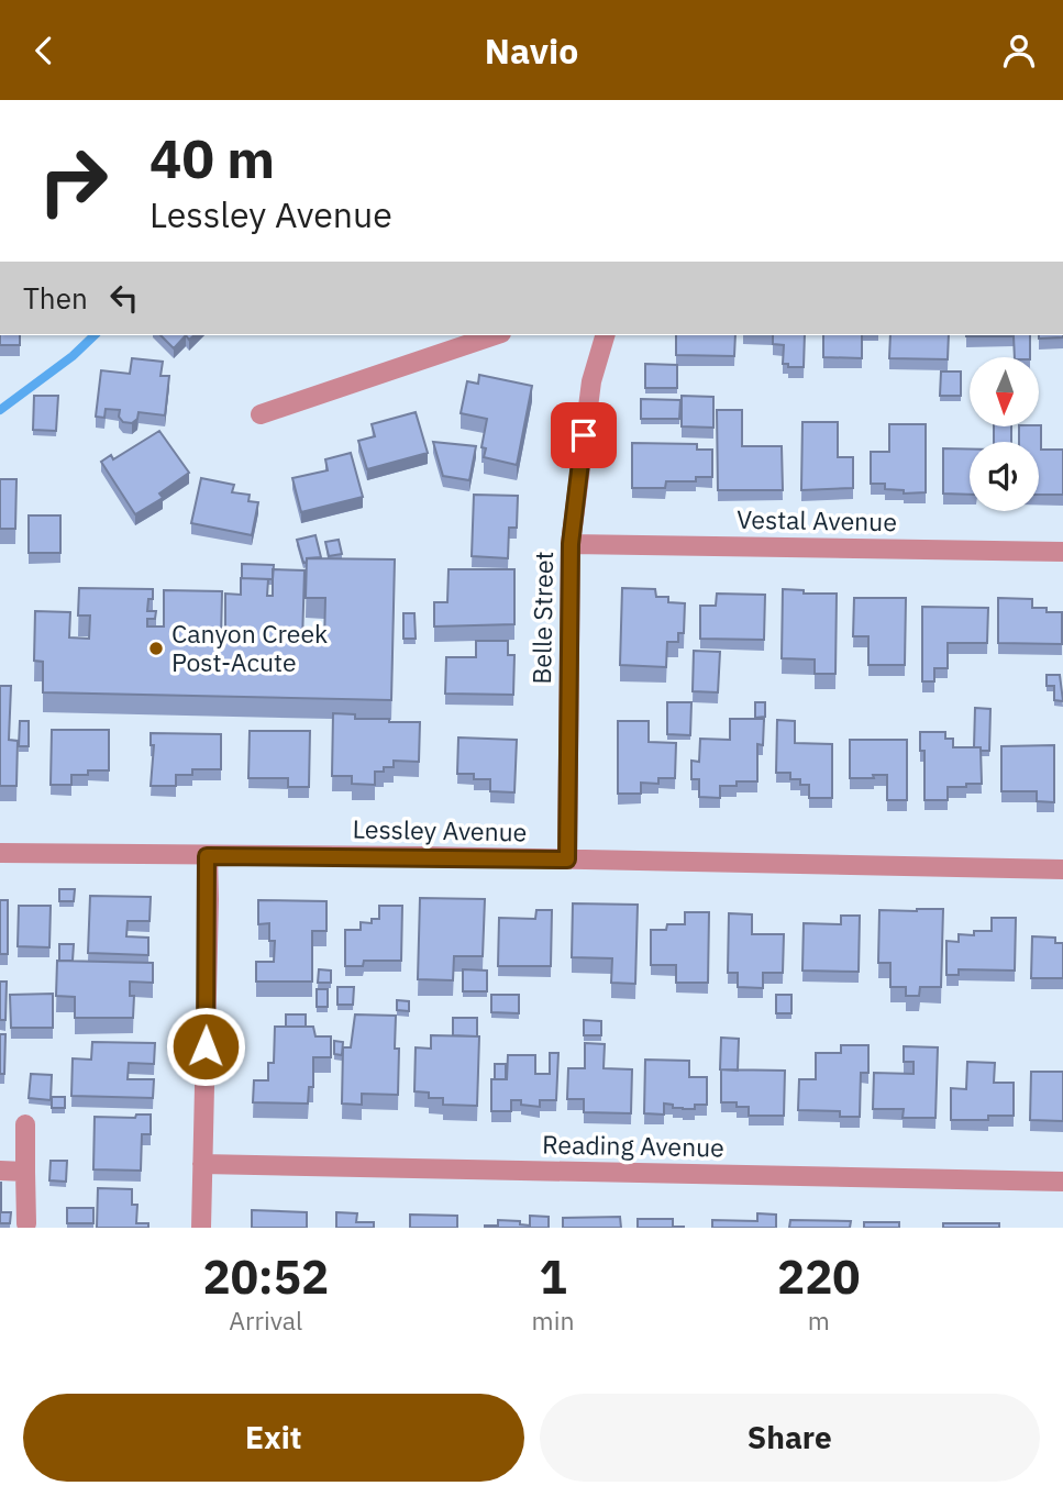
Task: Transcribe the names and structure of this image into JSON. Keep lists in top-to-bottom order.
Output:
{
  "streets": {
    "street": [
      "Vestal Avenue",
      "Belle Street",
      "Lessley Avenue",
      "Reading Avenue"
    ]
  },
  "crossings": [
    ["Vestal Avenue", "Belle Street"],
    ["Belle Street", "Lessley Avenue"]
  ],
  "places": ["Canyon Creek Post-Acute"],
  "north": "bottom",
  "page": {
    "header": "Navio",
    "turn": ["40 m", "Lessley Avenue"],
    "then": "Then",
    "eta": [
      "20:52",
      "Arrival",
      "1",
      "min",
      "220",
      "m"
    ],
    "buttons": ["Exit", "Share"]
  }
}
